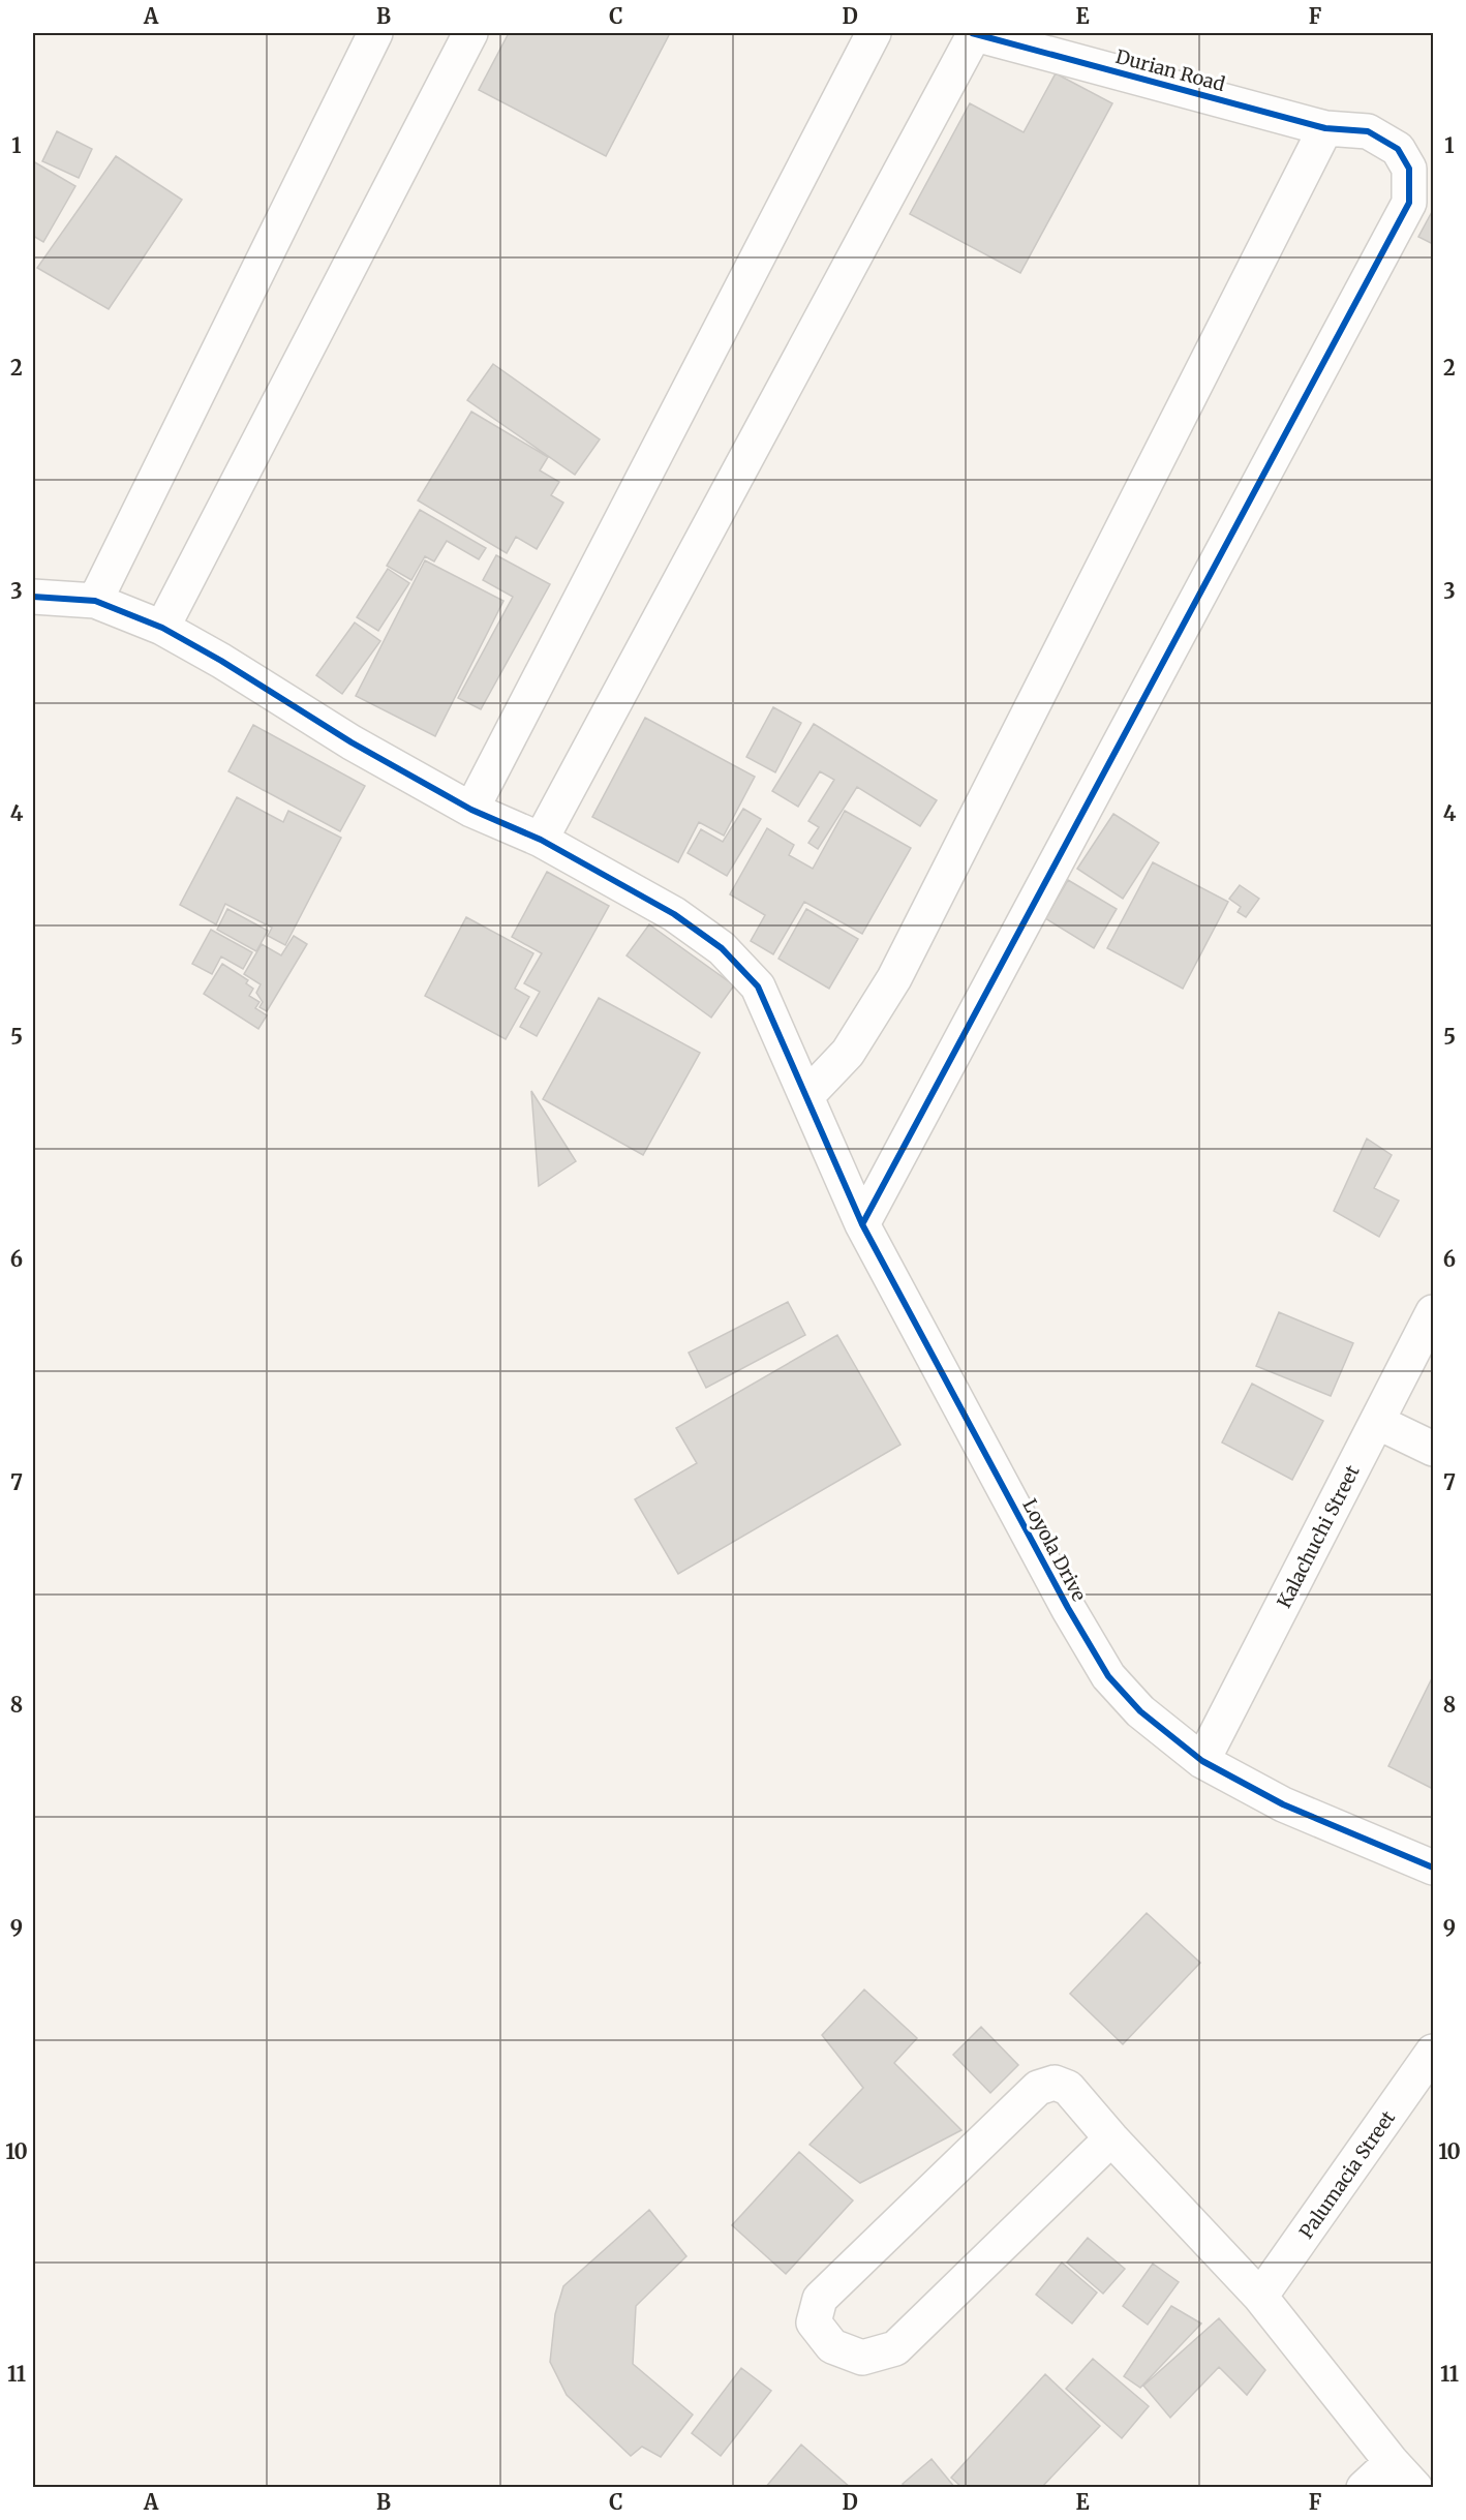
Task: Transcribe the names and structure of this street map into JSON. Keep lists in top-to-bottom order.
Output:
{
  "streets": {
    "street": [
      "Durian Road",
      "Kalachuchi Street",
      "Loyola Drive",
      "Palumacia Street"
    ]
  },
  "crossings": [
    ["Durian Road", "Loyola Drive"],
    ["Kalachuchi Street", "Loyola Drive"]
  ],
  "grid": {
    "columns": [
      "A",
      "B",
      "C",
      "D",
      "E",
      "F"
    ],
    "rows": [
      "1",
      "2",
      "3",
      "4",
      "5",
      "6",
      "7",
      "8",
      "9",
      "10",
      "11"
    ]
  }
}
